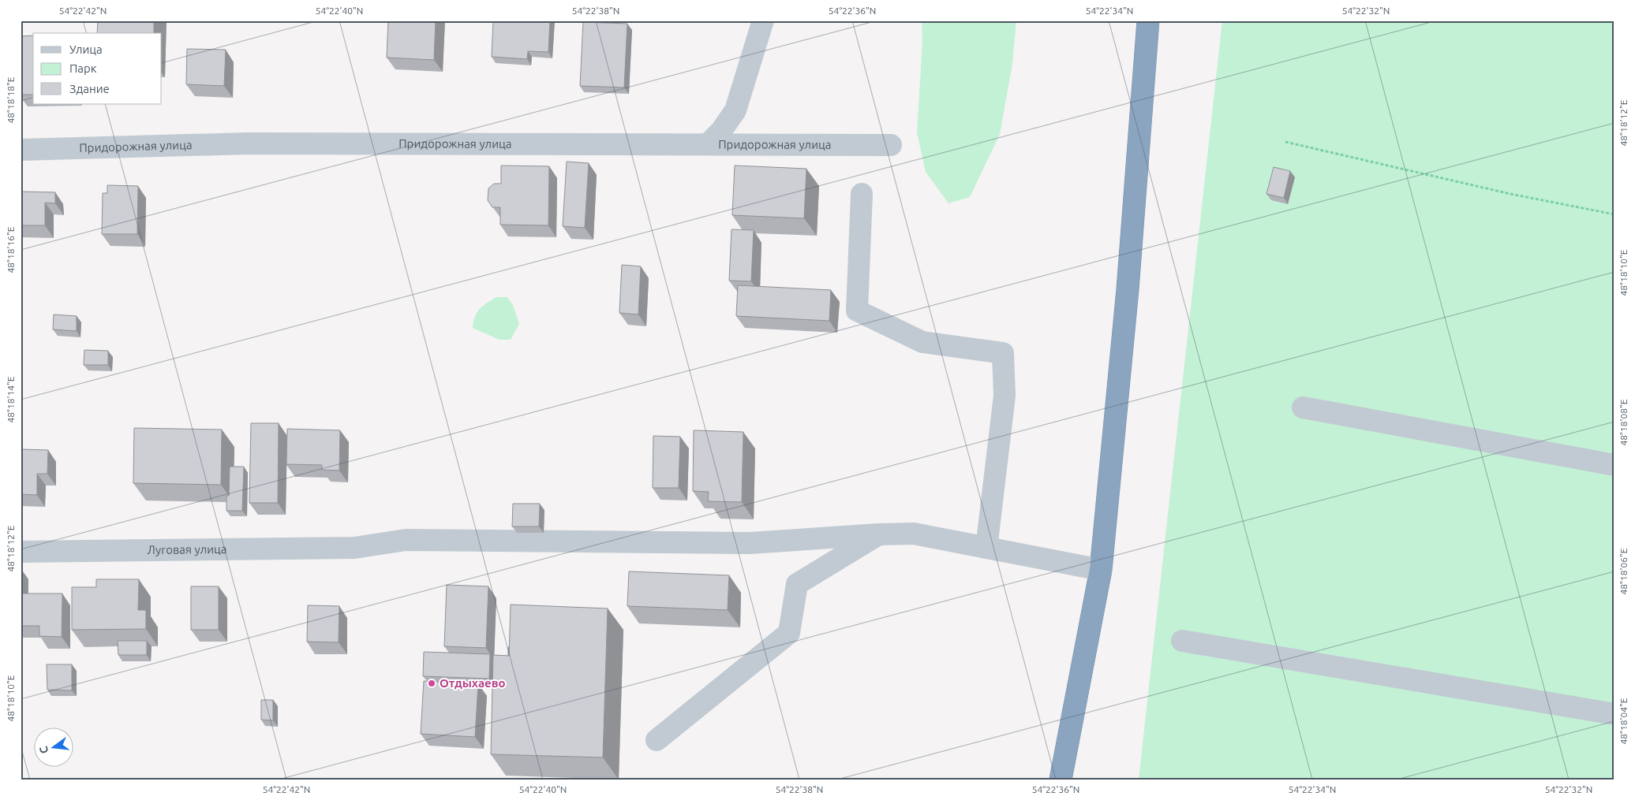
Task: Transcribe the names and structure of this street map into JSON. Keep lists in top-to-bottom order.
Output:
{
  "streets": {
    "street": ["Придорожная улица", "Луговая улица"]
  },
  "places": ["Отдыхаево"],
  "legend": ["Улица", "Парк", "Здание"],
  "north": "left",
  "coordinates": [
    "54°22'42\"N",
    "54°22'40\"N",
    "54°22'38\"N",
    "54°22'36\"N",
    "54°22'34\"N",
    "54°22'32\"N",
    "48°18'18\"E",
    "48°18'12\"E",
    "48°18'16\"E",
    "48°18'10\"E",
    "48°18'14\"E",
    "48°18'08\"E",
    "48°18'06\"E",
    "48°18'04\"E"
  ]
}
